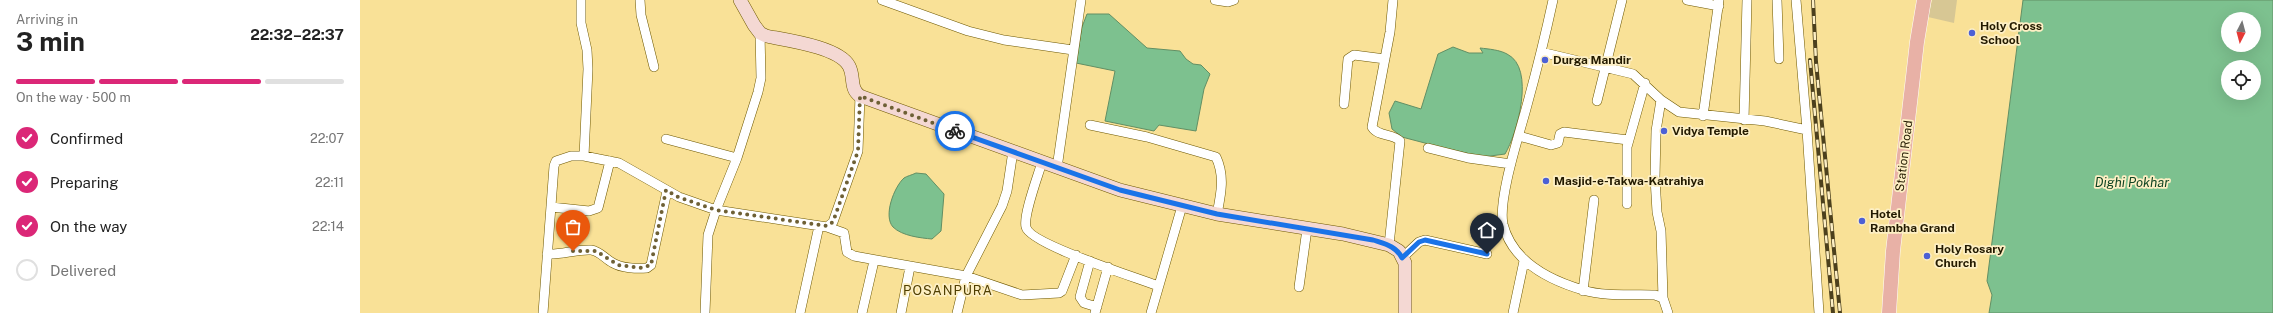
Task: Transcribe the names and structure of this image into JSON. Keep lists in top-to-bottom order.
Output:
{
  "streets": {
    "main road": ["Station Road"]
  },
  "districts": ["POSANPURA"],
  "water": ["Dighi Pokhar"],
  "places": [
    "Holy Cross School",
    "Durga Mandir",
    "Vidya Temple",
    "Masjid-e-Takwa-Katrahiya",
    "Hotel Rambha Grand",
    "Holy Rosary Church"
  ],
  "north": "bottom",
  "page": {
    "heading": ["3 min", "Arriving in", "22:32–22:37"],
    "bar": "On the way · 500 m",
    "list": [
      ["Confirmed", "22:07"],
      ["Preparing", "22:11"],
      ["On the way", "22:14"],
      "Delivered"
    ]
  }
}
